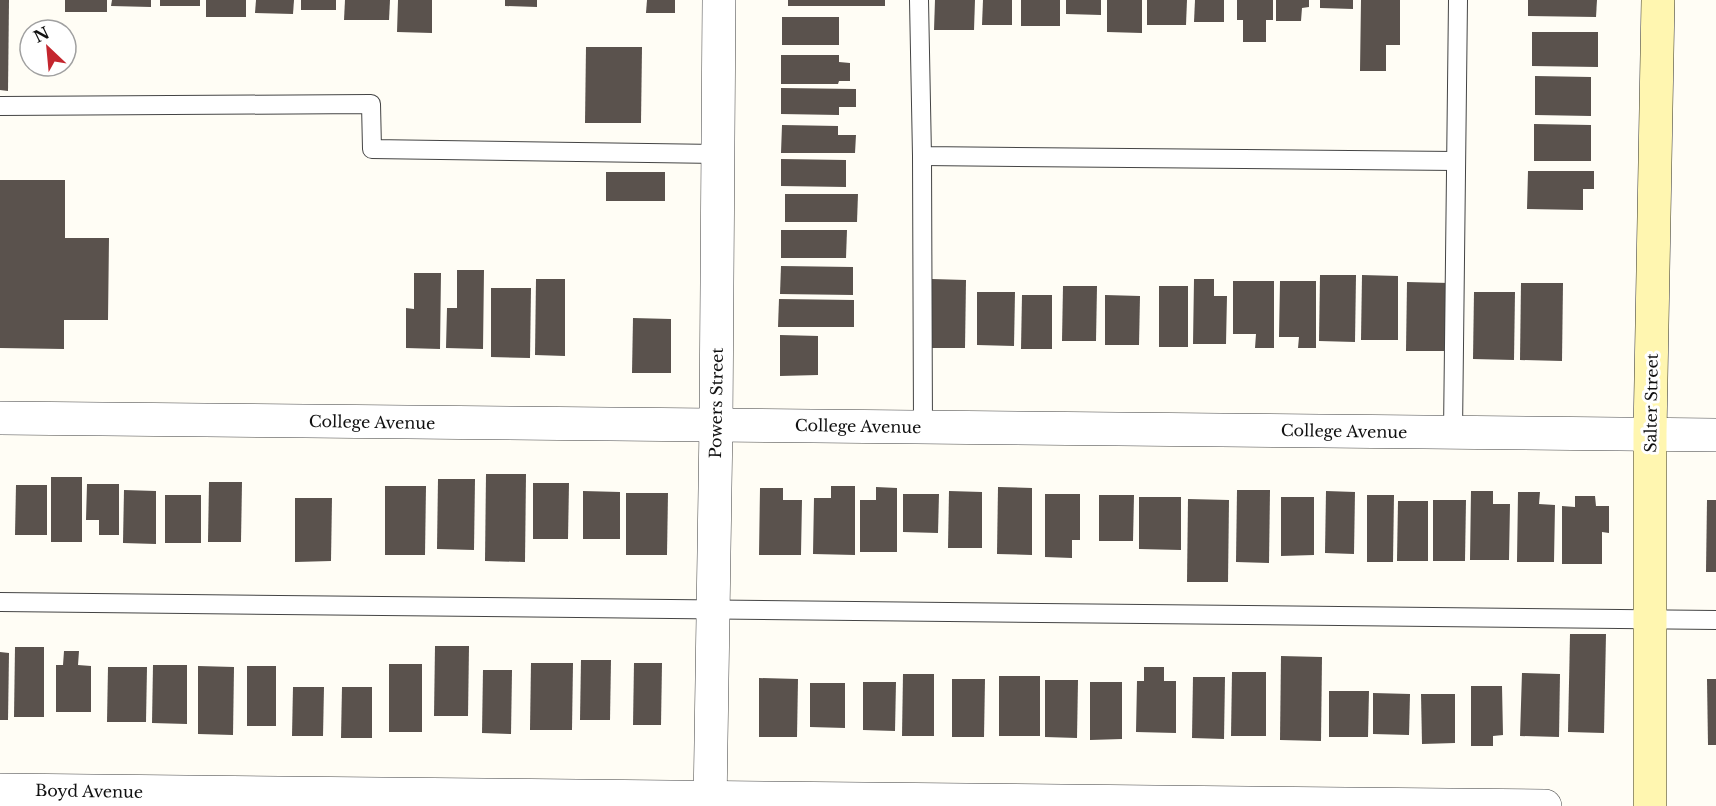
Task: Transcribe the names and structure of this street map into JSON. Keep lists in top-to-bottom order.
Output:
{
  "streets": {
    "main road": ["Salter Street"],
    "street": ["Powers Street", "College Avenue", "Boyd Avenue"]
  },
  "crossings": [
    ["Powers Street", "College Avenue"],
    ["Powers Street", "Boyd Avenue"],
    ["Salter Street", "College Avenue"]
  ],
  "north": "top left"
}
